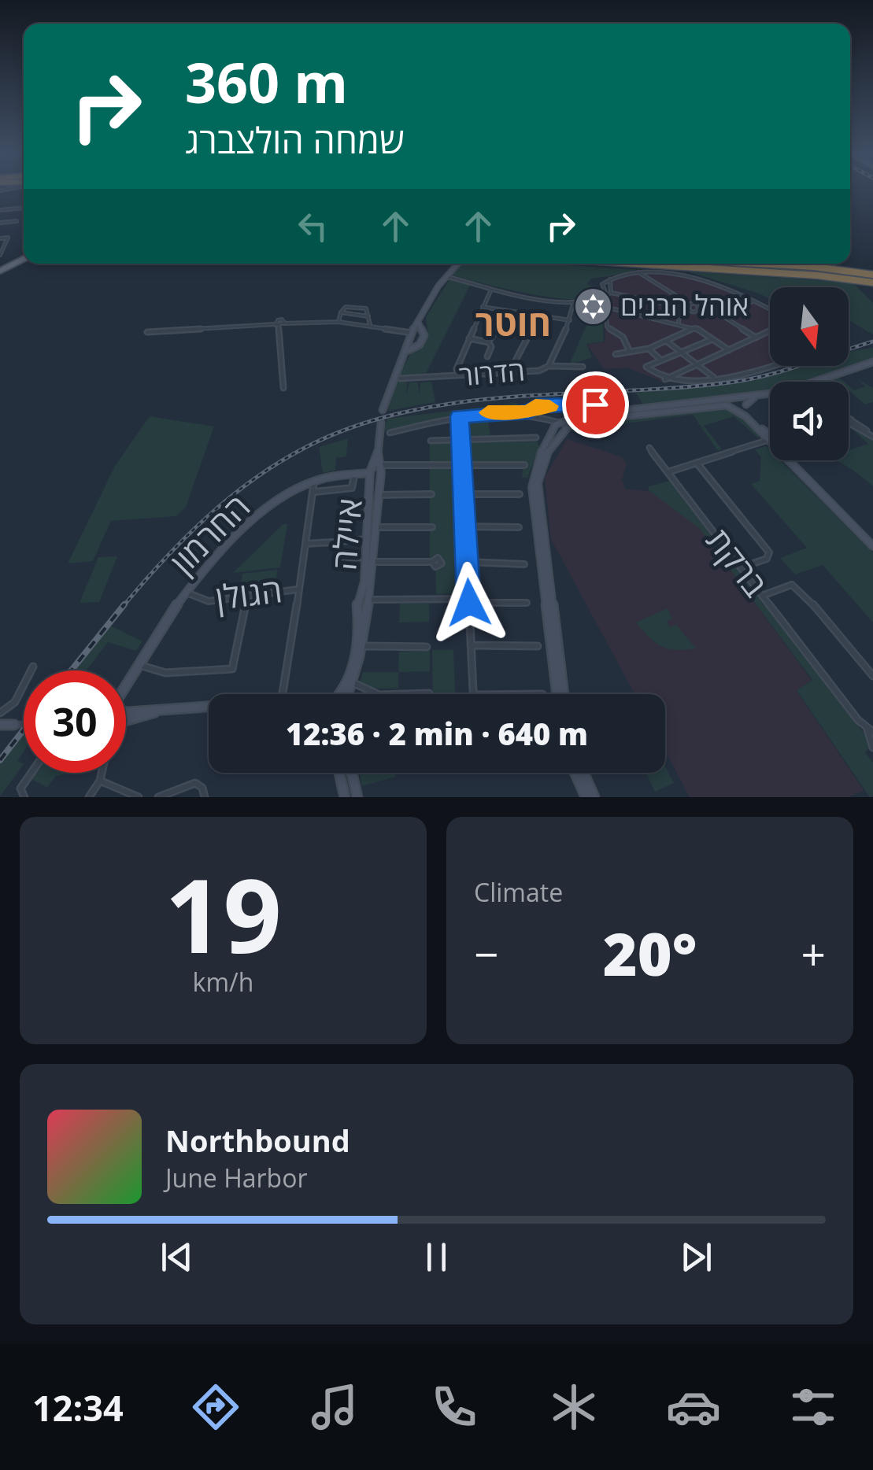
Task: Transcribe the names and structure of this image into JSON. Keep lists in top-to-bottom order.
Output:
{
  "streets": {
    "street": [
      "הדרור",
      "החרמון",
      "איילה",
      "ברקת",
      "הגולן"
    ]
  },
  "crossings": [
    ["החרמון", "איילה"],
    ["החרמון", "הגולן"]
  ],
  "districts": ["חוטר"],
  "places": {
    "synagogue": ["אוהל הבנים"]
  },
  "north": "bottom",
  "page": {
    "turn": ["360 m", "שמחה הולצברג"],
    "limit": "30",
    "trip": "12:36 · 2 min · 640 m",
    "tile": [
      ["19", "km/h"],
      "Climate"
    ],
    "heat": ["−", "20°", "+"],
    "song": ["Northbound", "June Harbor"],
    "tabs": "12:34"
  }
}
